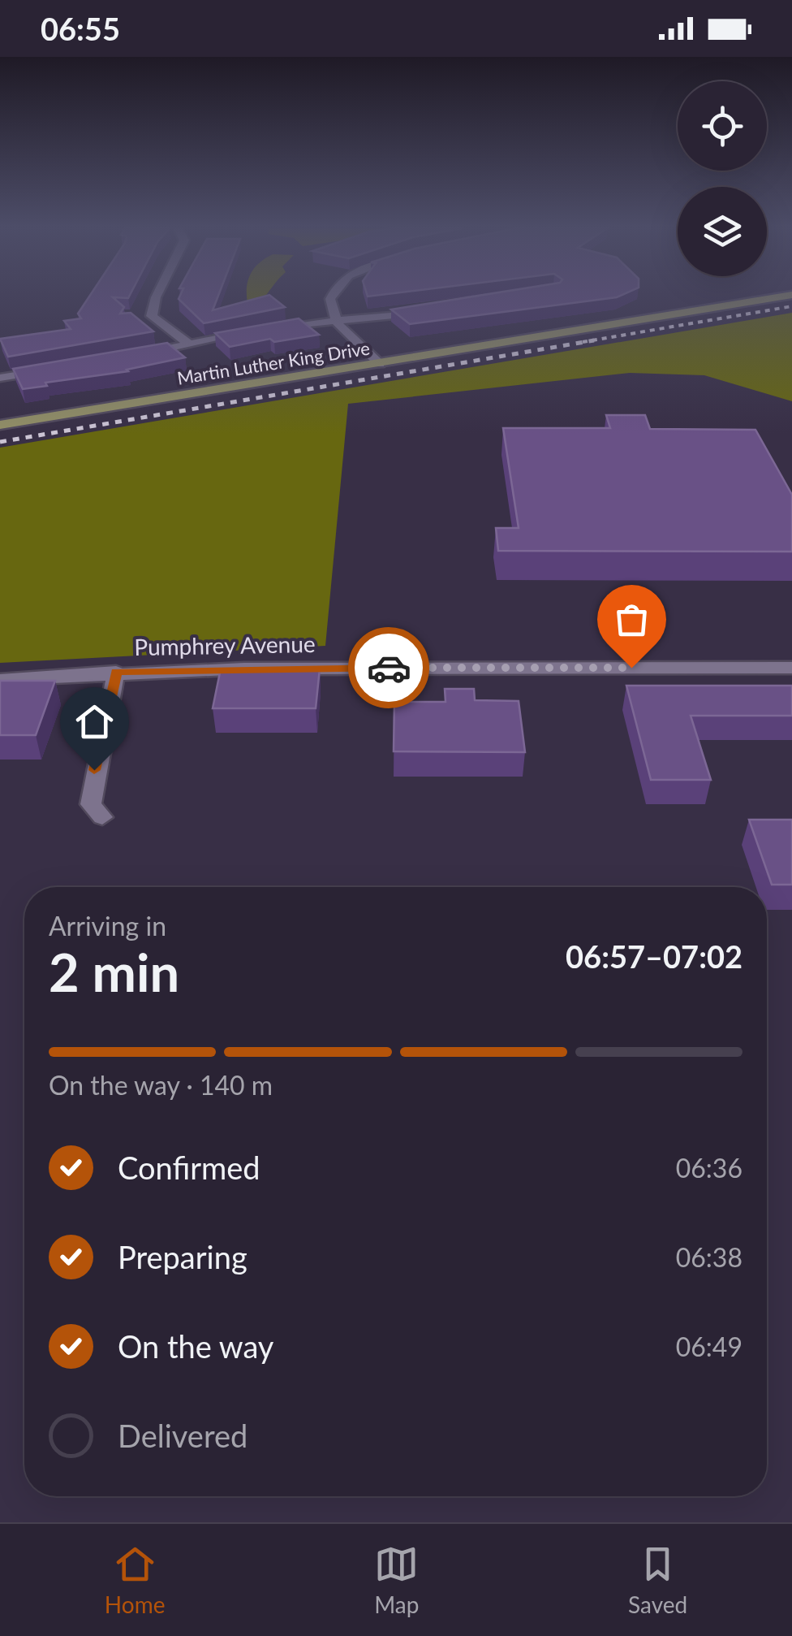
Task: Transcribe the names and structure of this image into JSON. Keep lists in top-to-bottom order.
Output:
{
  "streets": {
    "main road": ["Martin Luther King Drive"],
    "street": ["Pumphrey Avenue"]
  },
  "page": {
    "status": "06:55",
    "heading": ["2 min", "Arriving in", "06:57–07:02"],
    "bar": "On the way · 140 m",
    "list": [
      ["Confirmed", "06:36"],
      ["Preparing", "06:38"],
      ["On the way", "06:49"],
      "Delivered"
    ],
    "tabs": ["Home", "Map", "Saved"]
  }
}
